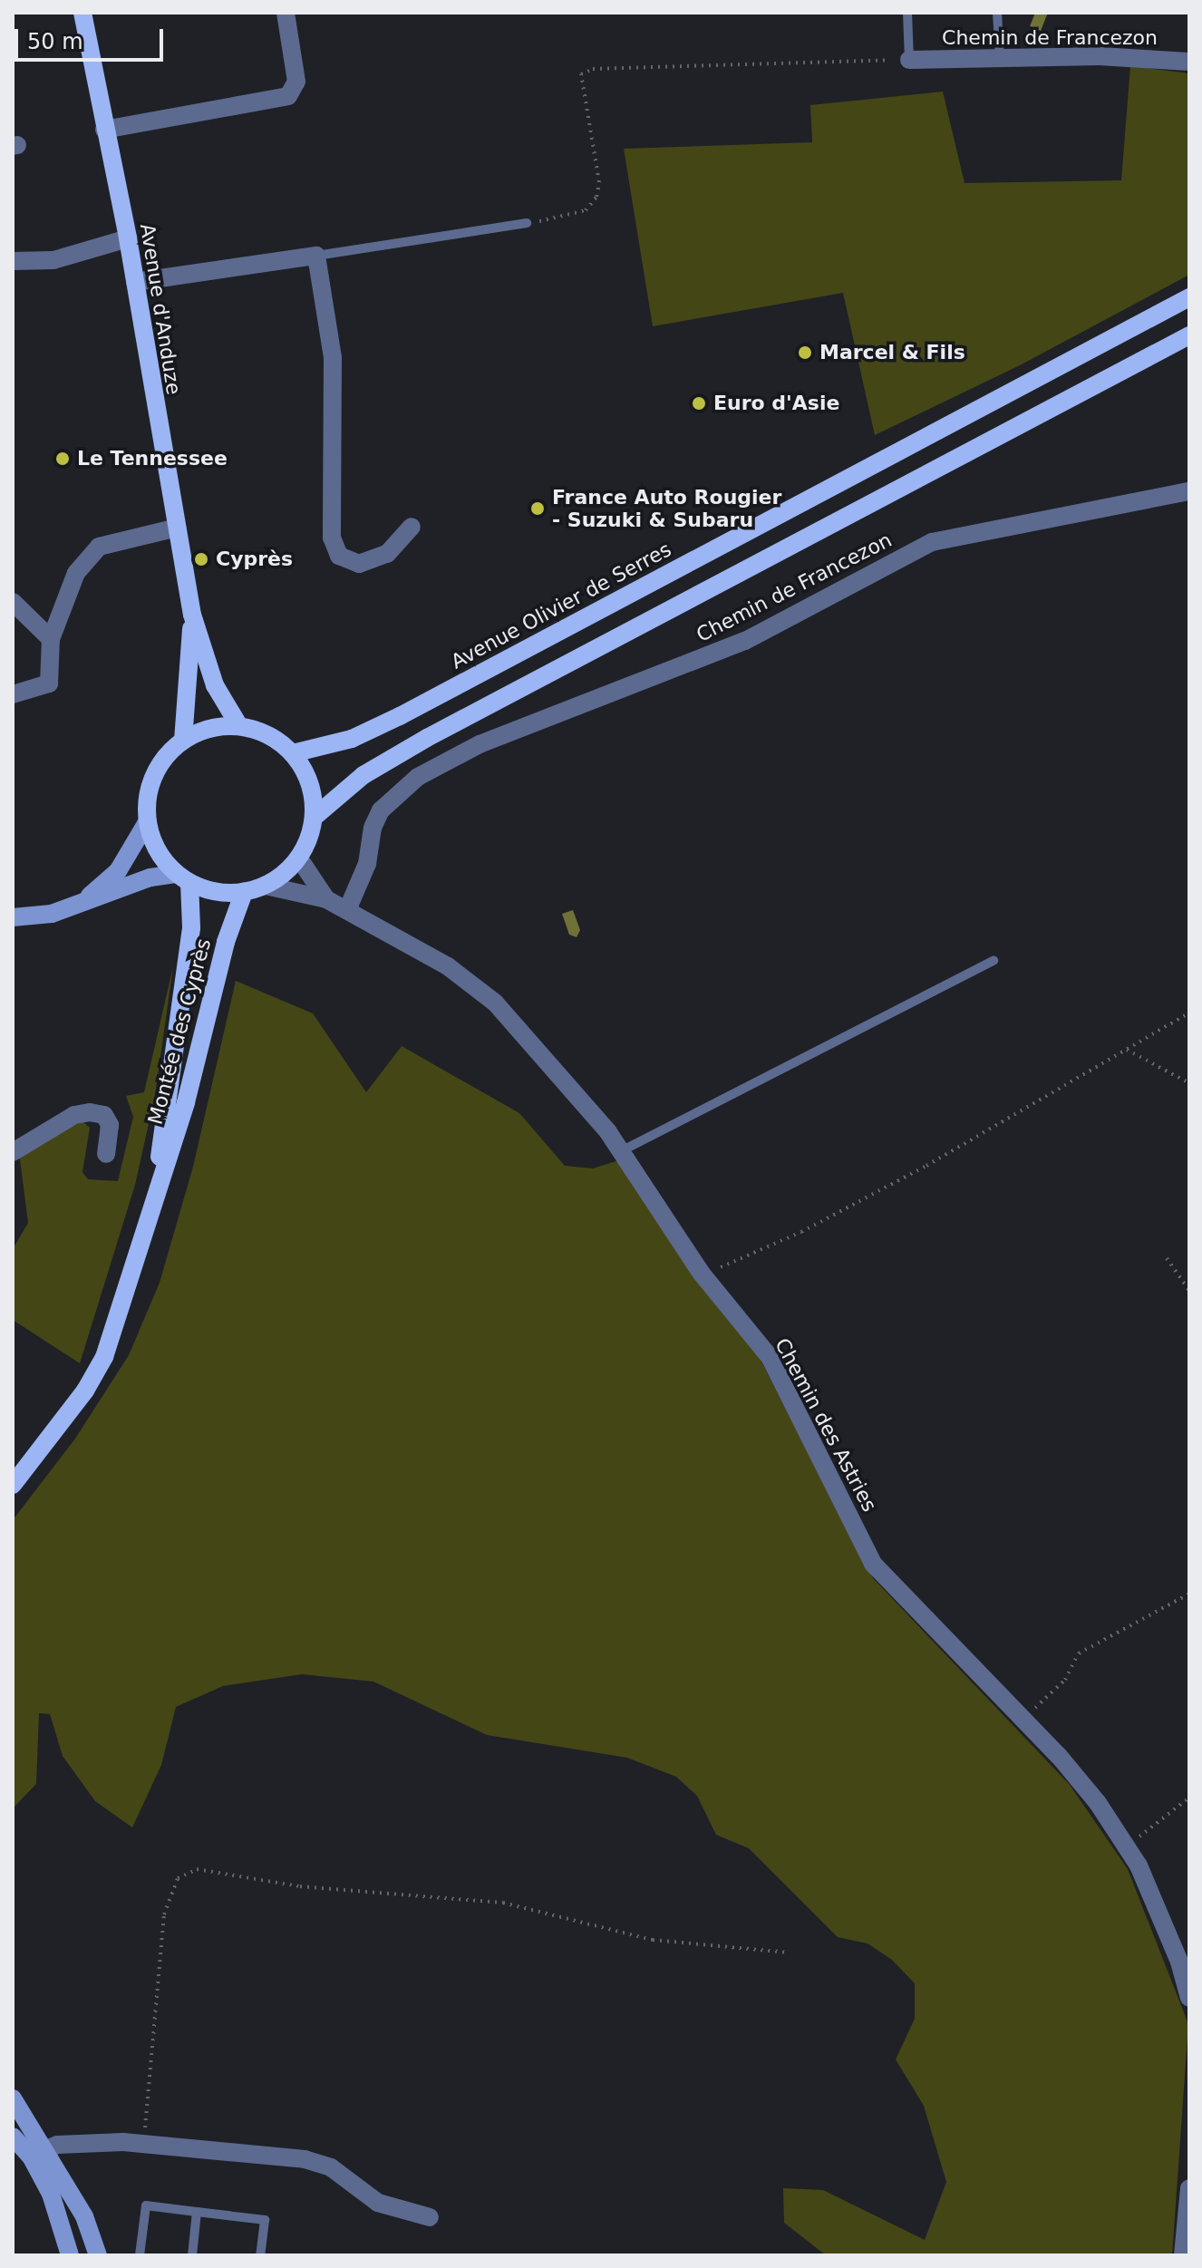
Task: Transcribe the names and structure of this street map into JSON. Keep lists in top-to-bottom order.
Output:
{
  "streets": {
    "main road": ["Avenue d'Anduze", "Avenue Olivier de Serres", "Montée des Cyprès"],
    "street": ["Chemin de Francezon", "Chemin des Astries"]
  },
  "crossings": [
    ["Chemin de Francezon", "Chemin des Astries"],
    ["Avenue d'Anduze", "Avenue Olivier de Serres"],
    ["Avenue d'Anduze", "Montée des Cyprès"],
    ["Avenue d'Anduze", "Chemin des Astries"],
    ["Avenue Olivier de Serres", "Montée des Cyprès"],
    ["Avenue Olivier de Serres", "Chemin des Astries"],
    ["Montée des Cyprès", "Chemin des Astries"]
  ],
  "places": [
    "Marcel & Fils",
    "Euro d'Asie",
    "Le Tennessee",
    "France Auto Rougier - Suzuki & Subaru",
    "Cyprès"
  ],
  "scale_bar": "50 m"
}
